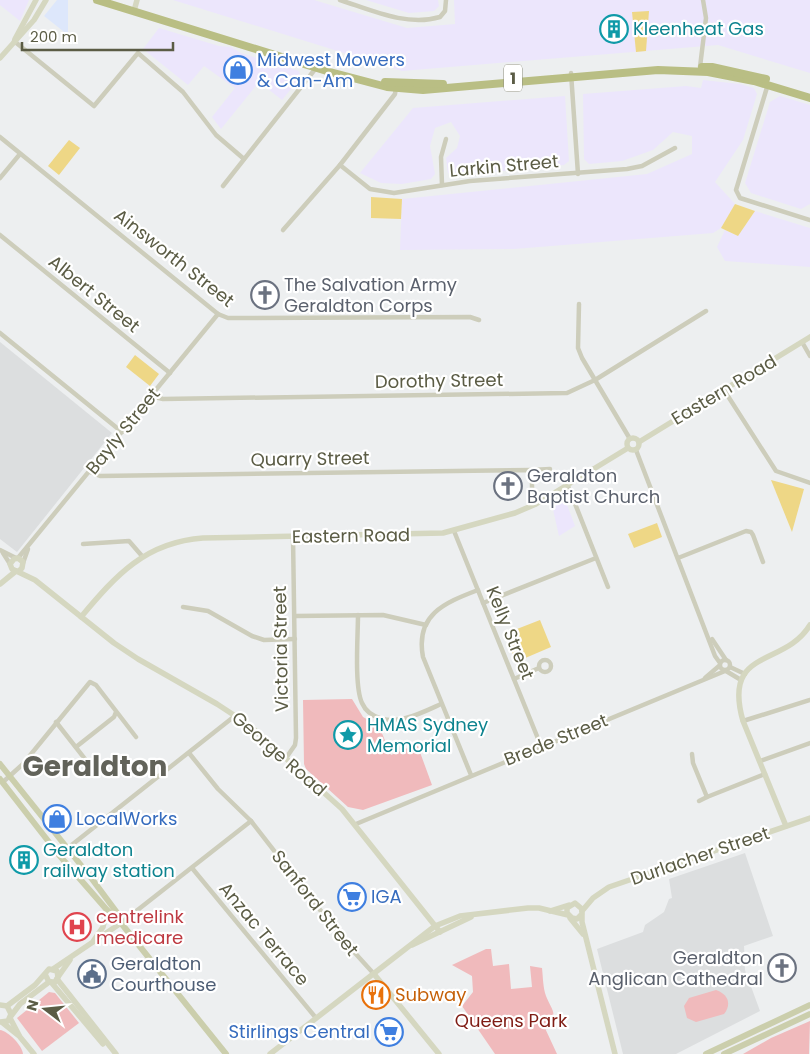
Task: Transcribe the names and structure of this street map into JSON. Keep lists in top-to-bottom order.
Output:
{
  "streets": {
    "highway": ["1"],
    "street": [
      "Larkin Street",
      "Ainsworth Street",
      "Albert Street",
      "Dorothy Street",
      "Eastern Road",
      "Bayly Street",
      "Quarry Street",
      "Kelly Street",
      "Victoria Street",
      "Brede Street",
      "George Road",
      "Durlacher Street",
      "Sanford Street",
      "Anzac Terrace"
    ]
  },
  "crossings": [
    ["Ainsworth Street", "Bayly Street"],
    ["Albert Street", "Bayly Street"],
    ["Dorothy Street", "Bayly Street"],
    ["Eastern Road", "Kelly Street"],
    ["Eastern Road", "Victoria Street"],
    ["Eastern Road", "George Road"],
    ["Bayly Street", "Quarry Street"],
    ["Bayly Street", "George Road"],
    ["Kelly Street", "Brede Street"],
    ["Victoria Street", "George Road"],
    ["Brede Street", "George Road"]
  ],
  "districts": ["Geraldton"],
  "parks": ["Queens Park"],
  "places": {
    "building": ["Kleenheat Gas", "Geraldton railway station"],
    "shop": ["Midwest Mowers & Can-Am", "LocalWorks"],
    "church": ["The Salvation Army Geraldton Corps", "Geraldton Baptist Church", "Geraldton Anglican Cathedral"],
    "place": ["HMAS Sydney Memorial"],
    "supermarket": ["IGA", "Stirlings Central"],
    "hospital": ["centrelink medicare"],
    "public building": ["Geraldton Courthouse"],
    "restaurant": ["Subway"]
  },
  "scale_bar": "200 m",
  "north": "left"
}
